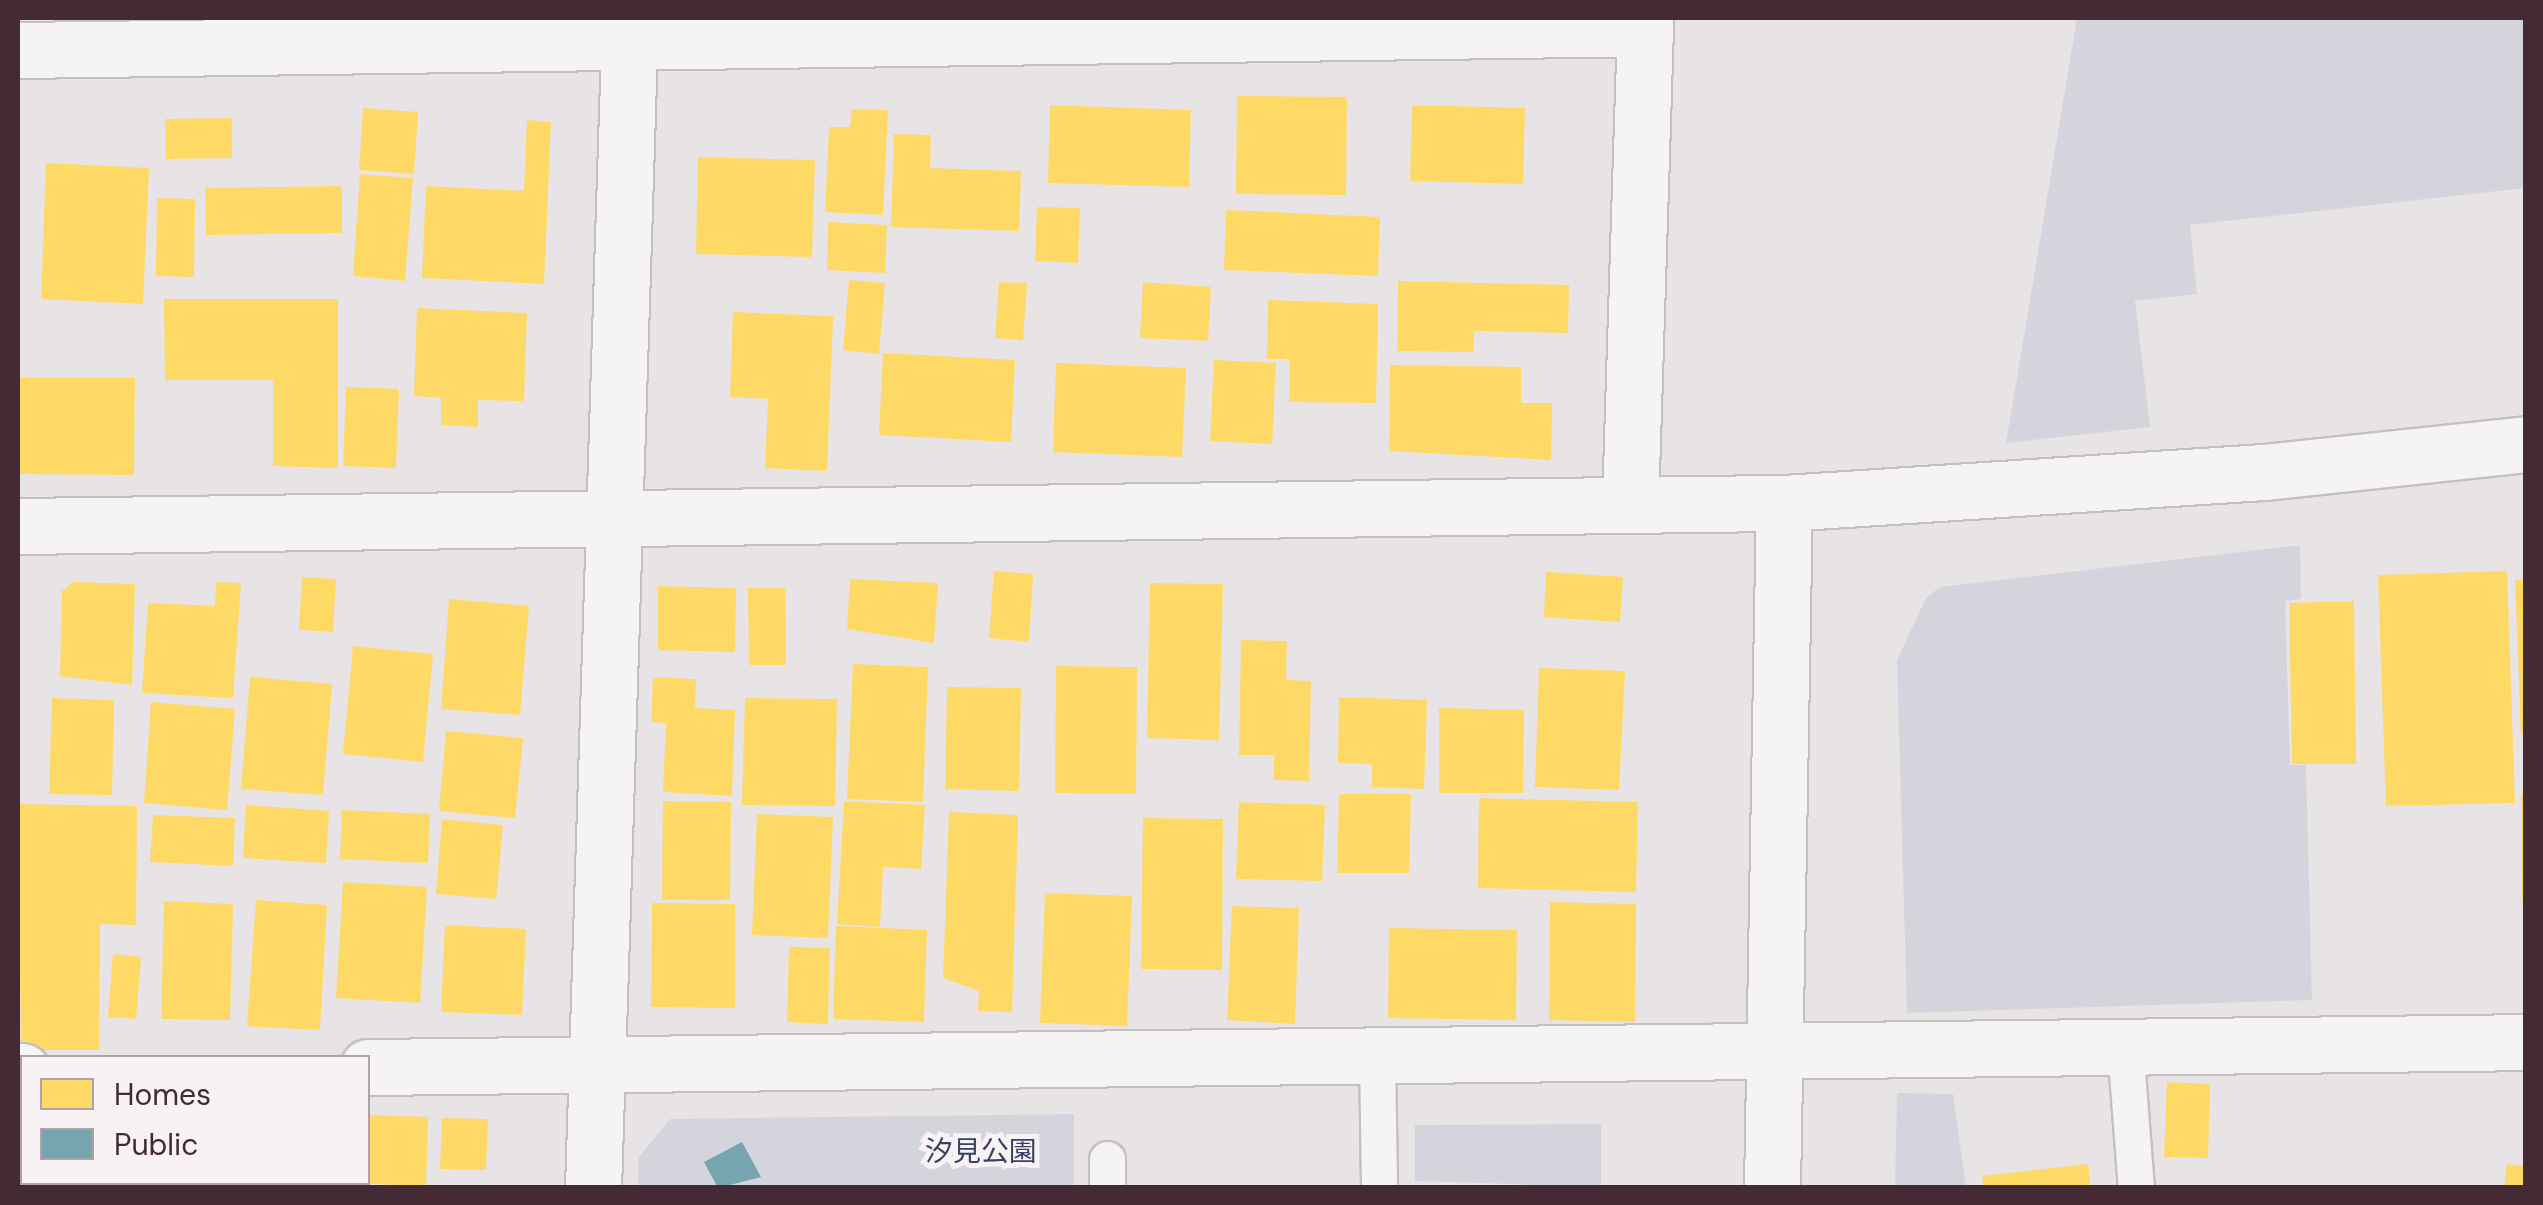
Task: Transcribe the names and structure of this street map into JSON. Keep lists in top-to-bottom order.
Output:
{
  "parks": ["汐見公園"],
  "legend": ["Homes", "Public"]
}
